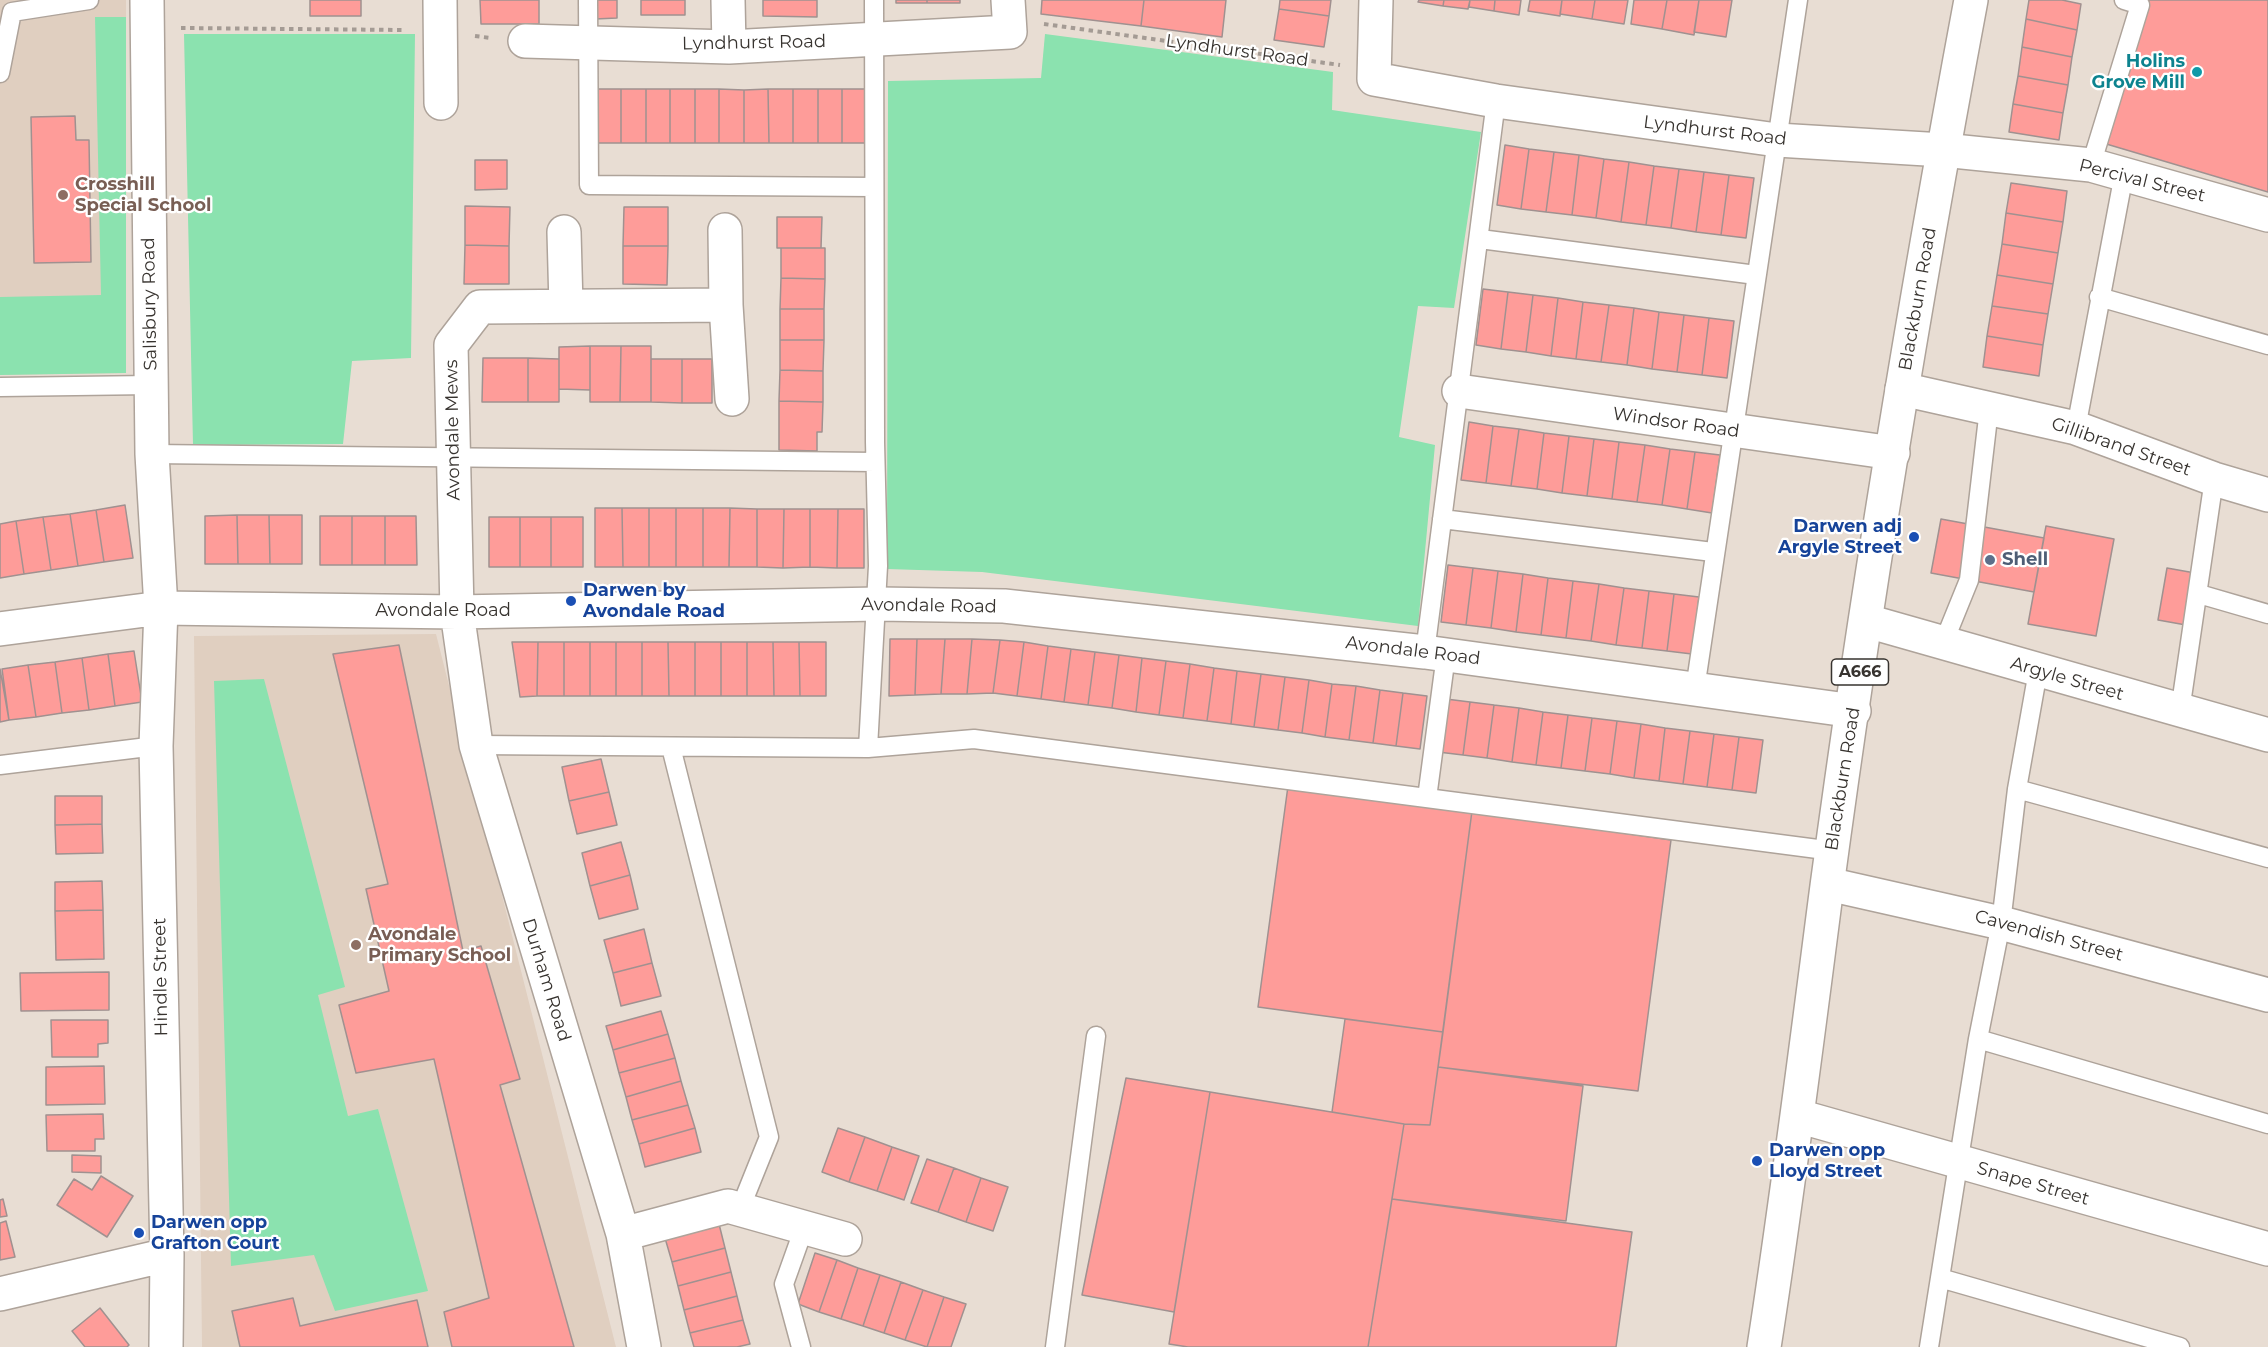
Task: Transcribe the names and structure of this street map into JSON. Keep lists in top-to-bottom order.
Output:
{
  "streets": {
    "main road": [
      "Lyndhurst Road",
      "Percival Street",
      "Blackburn Road",
      "Salisbury Road",
      "Windsor Road",
      "Avondale Mews",
      "Gillibrand Street",
      "Avondale Road",
      "A666",
      "Argyle Street",
      "Cavendish Street",
      "Hindle Street",
      "Durham Road",
      "Snape Street"
    ]
  },
  "crossings": [
    ["Lyndhurst Road", "Percival Street"],
    ["Lyndhurst Road", "Blackburn Road"],
    ["Percival Street", "Blackburn Road"],
    ["Blackburn Road", "Windsor Road"],
    ["Blackburn Road", "Gillibrand Street"],
    ["Blackburn Road", "Avondale Road"],
    ["Blackburn Road", "Argyle Street"],
    ["Blackburn Road", "Cavendish Street"],
    ["Blackburn Road", "Snape Street"],
    ["Salisbury Road", "Avondale Road"],
    ["Salisbury Road", "Hindle Street"],
    ["Avondale Mews", "Avondale Road"],
    ["Avondale Mews", "Durham Road"],
    ["Avondale Road", "Hindle Street"],
    ["Avondale Road", "Durham Road"]
  ],
  "places": [
    "Holins Grove Mill",
    "Crosshill Special School",
    "Darwen adj Argyle Street",
    "Shell",
    "Darwen by Avondale Road",
    "Avondale Primary School",
    "Darwen opp Lloyd Street",
    "Darwen opp Grafton Court"
  ]
}
